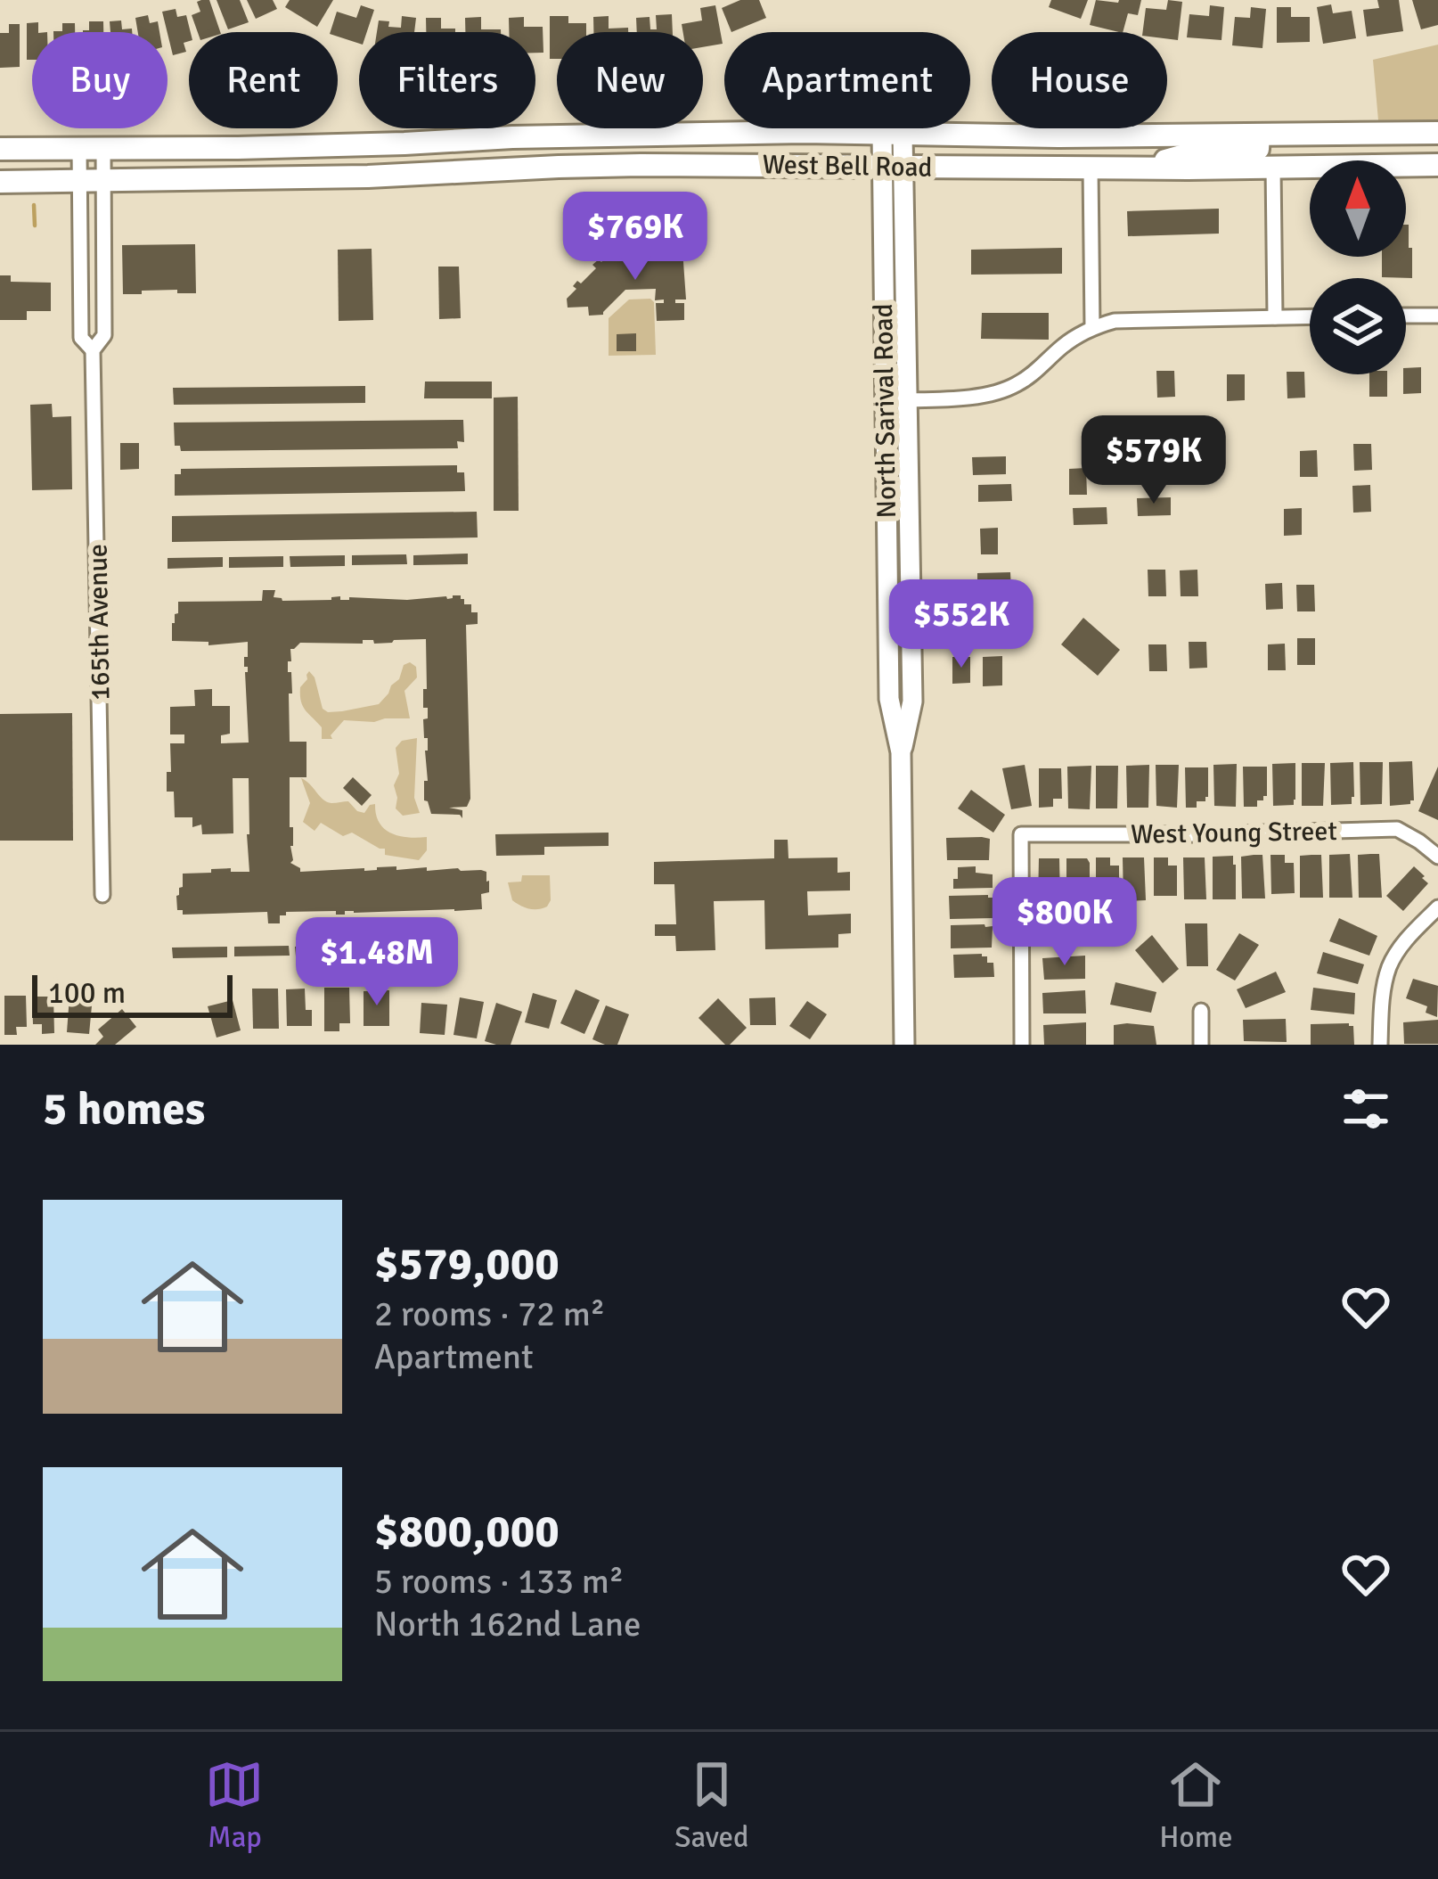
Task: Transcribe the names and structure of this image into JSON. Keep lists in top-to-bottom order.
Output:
{
  "streets": {
    "main road": ["West Bell Road", "North Sarival Road"],
    "street": ["165th Avenue", "West Young Street"]
  },
  "crossings": [
    ["West Bell Road", "North Sarival Road"],
    ["West Bell Road", "165th Avenue"]
  ],
  "scale_bar": "100 m",
  "north": "top",
  "page": {
    "chip": [
      "Buy",
      "Rent",
      "Filters",
      "New",
      "Apartment",
      "House"
    ],
    "price": [
      "$769K",
      "$579K",
      "$552K",
      "$800K",
      "$1.48M"
    ],
    "scale": "100 m",
    "heading": "5 homes",
    "list": [
      {
        "name": "$579,000",
        "note": "2 rooms · 72 m² · Apartment"
      },
      {
        "name": "$800,000",
        "note": "5 rooms · 133 m² · North 162nd Lane"
      }
    ],
    "tabs": ["Map", "Saved", "Home"]
  }
}
